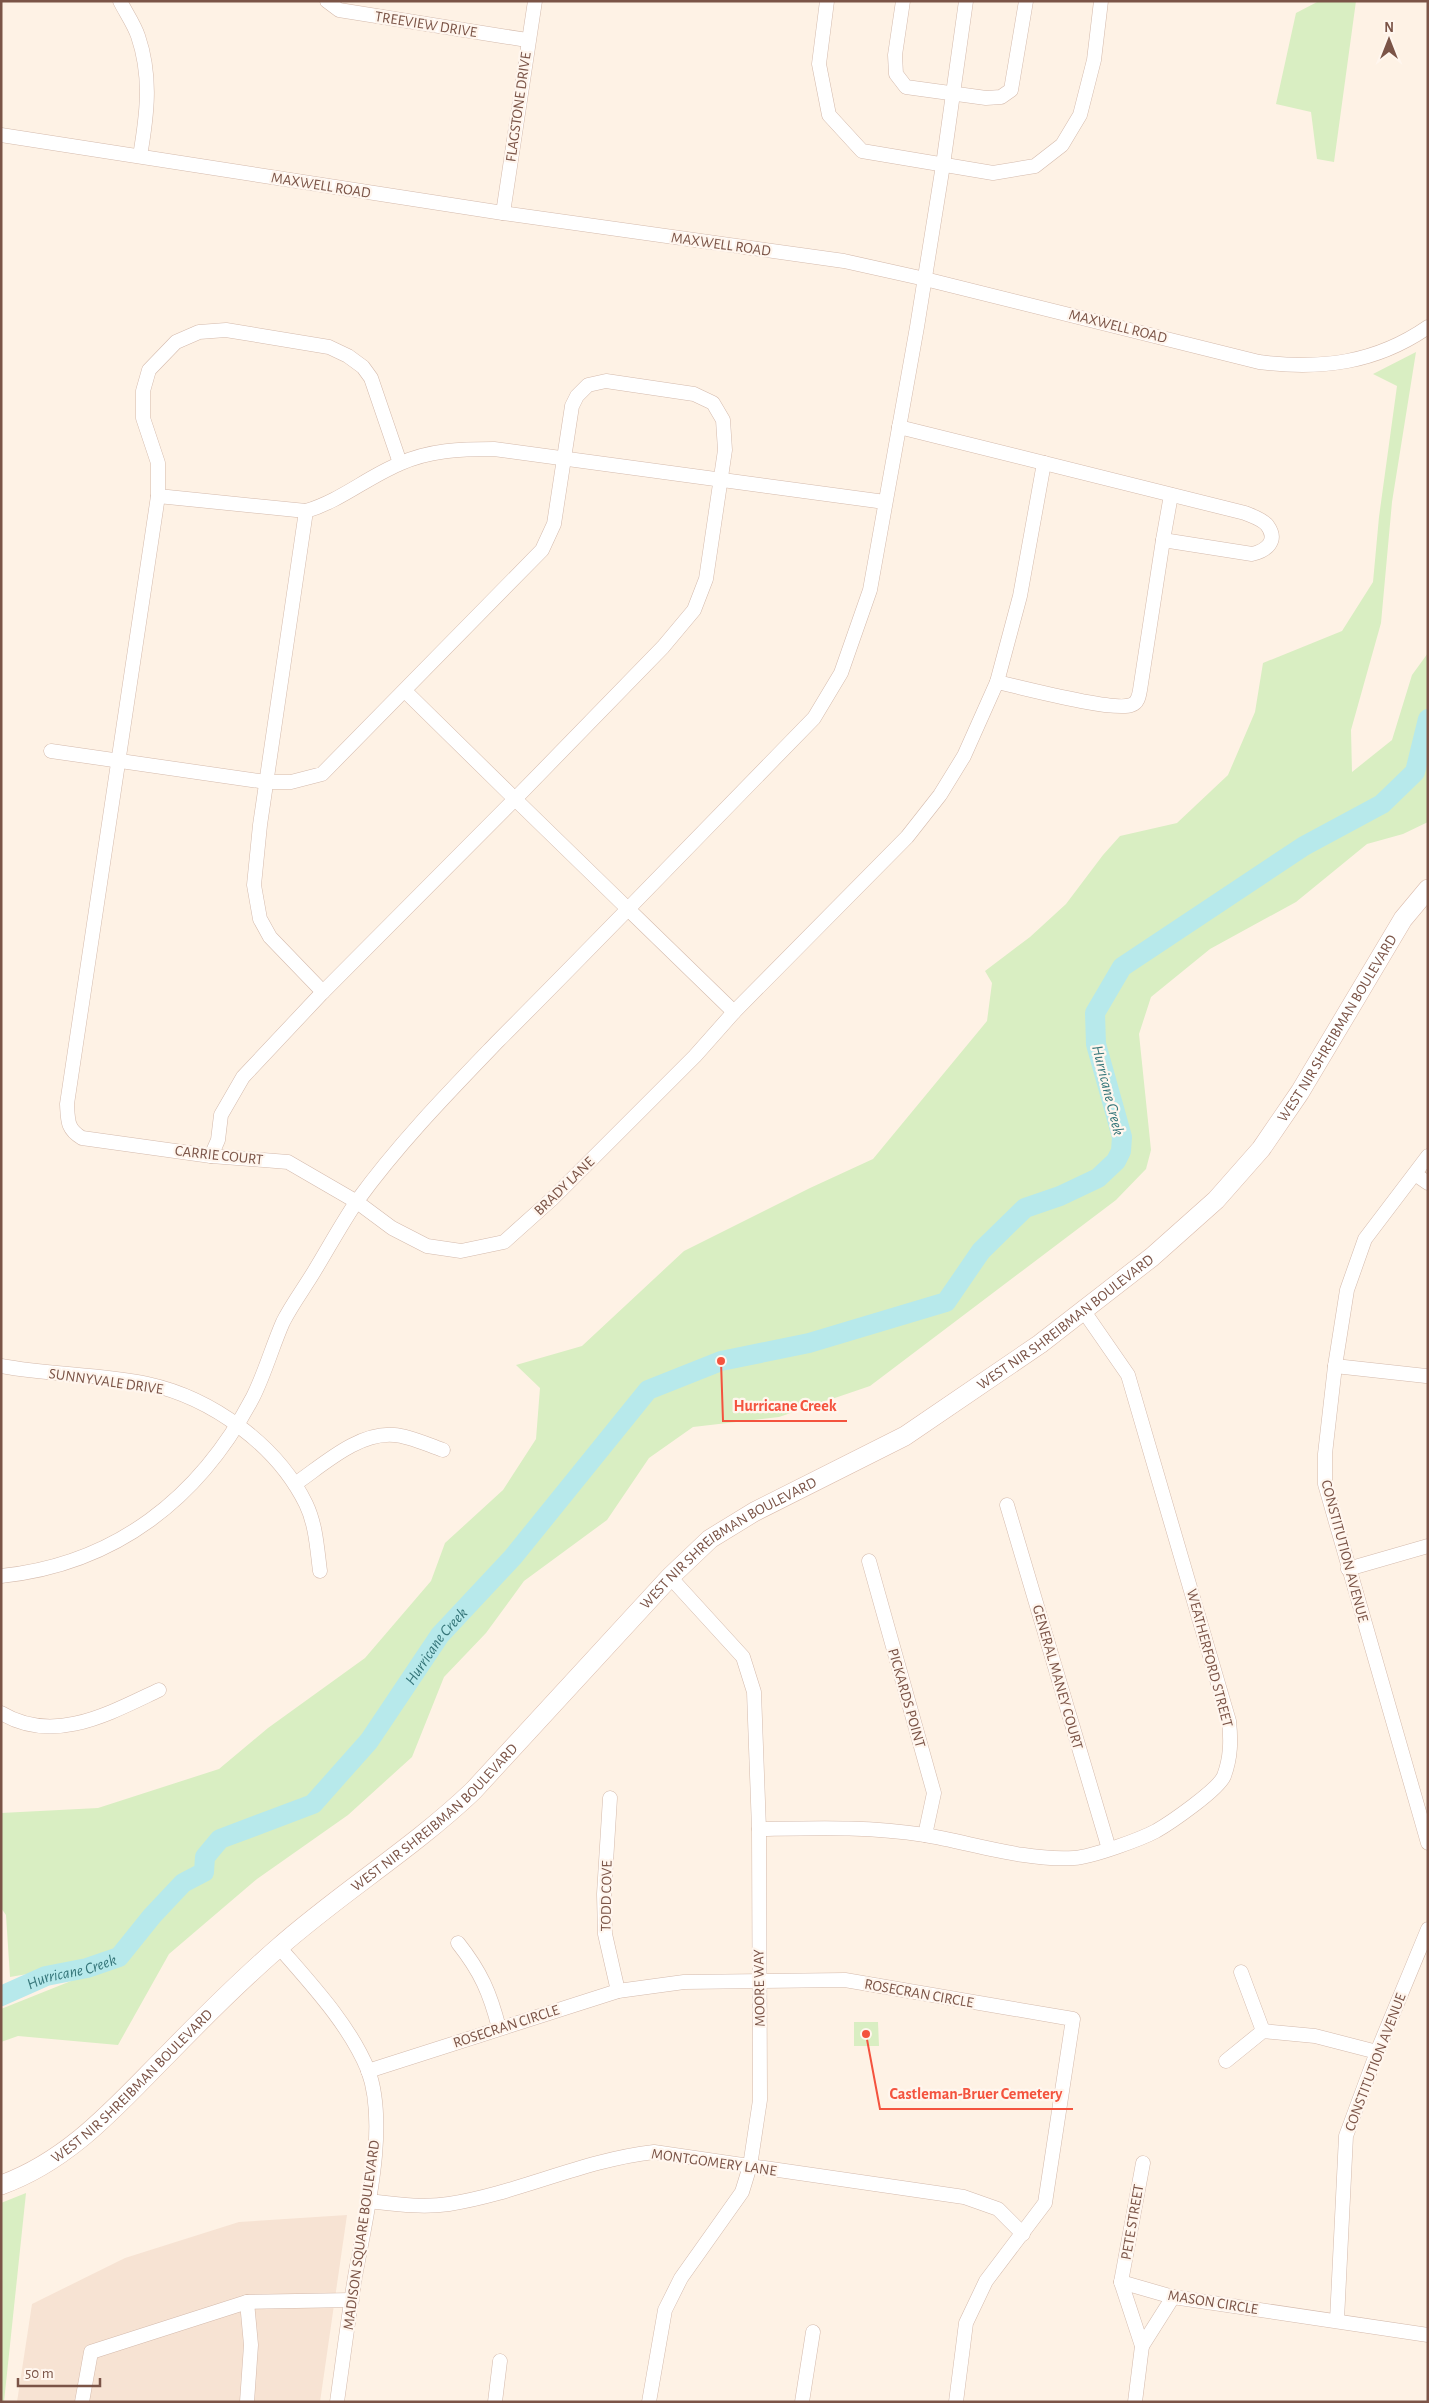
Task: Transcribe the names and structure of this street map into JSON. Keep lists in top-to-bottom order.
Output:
{
  "streets": {
    "main road": ["WEST NIR SHREIBMAN BOULEVARD"],
    "street": [
      "TREEVIEW DRIVE",
      "FLAGSTONE DRIVE",
      "MAXWELL ROAD",
      "CARRIE COURT",
      "BRADY LANE",
      "SUNNYVALE DRIVE",
      "CONSTITUTION AVENUE",
      "WEATHERFORD STREET",
      "GENERAL MANEY COURT",
      "PICKARDS POINT",
      "TODD COVE",
      "MOORE WAY",
      "ROSECRAN CIRCLE",
      "MONTGOMERY LANE",
      "PETE STREET",
      "MADISON SQUARE BOULEVARD",
      "MASON CIRCLE"
    ]
  },
  "crossings": [
    ["TREEVIEW DRIVE", "FLAGSTONE DRIVE"],
    ["FLAGSTONE DRIVE", "MAXWELL ROAD"],
    ["WEST NIR SHREIBMAN BOULEVARD", "WEATHERFORD STREET"],
    ["WEST NIR SHREIBMAN BOULEVARD", "MOORE WAY"],
    ["WEST NIR SHREIBMAN BOULEVARD", "MADISON SQUARE BOULEVARD"],
    ["CARRIE COURT", "BRADY LANE"],
    ["CONSTITUTION AVENUE", "MASON CIRCLE"],
    ["WEATHERFORD STREET", "GENERAL MANEY COURT"],
    ["WEATHERFORD STREET", "PICKARDS POINT"],
    ["WEATHERFORD STREET", "MOORE WAY"],
    ["TODD COVE", "ROSECRAN CIRCLE"],
    ["MOORE WAY", "ROSECRAN CIRCLE"],
    ["MOORE WAY", "MONTGOMERY LANE"],
    ["ROSECRAN CIRCLE", "MONTGOMERY LANE"],
    ["ROSECRAN CIRCLE", "MADISON SQUARE BOULEVARD"],
    ["MONTGOMERY LANE", "MADISON SQUARE BOULEVARD"],
    ["PETE STREET", "MASON CIRCLE"]
  ],
  "water": ["Hurricane Creek"],
  "places": ["Hurricane Creek", "Castleman-Bruer Cemetery"],
  "scale_bar": "50 m",
  "north": "top"
}
